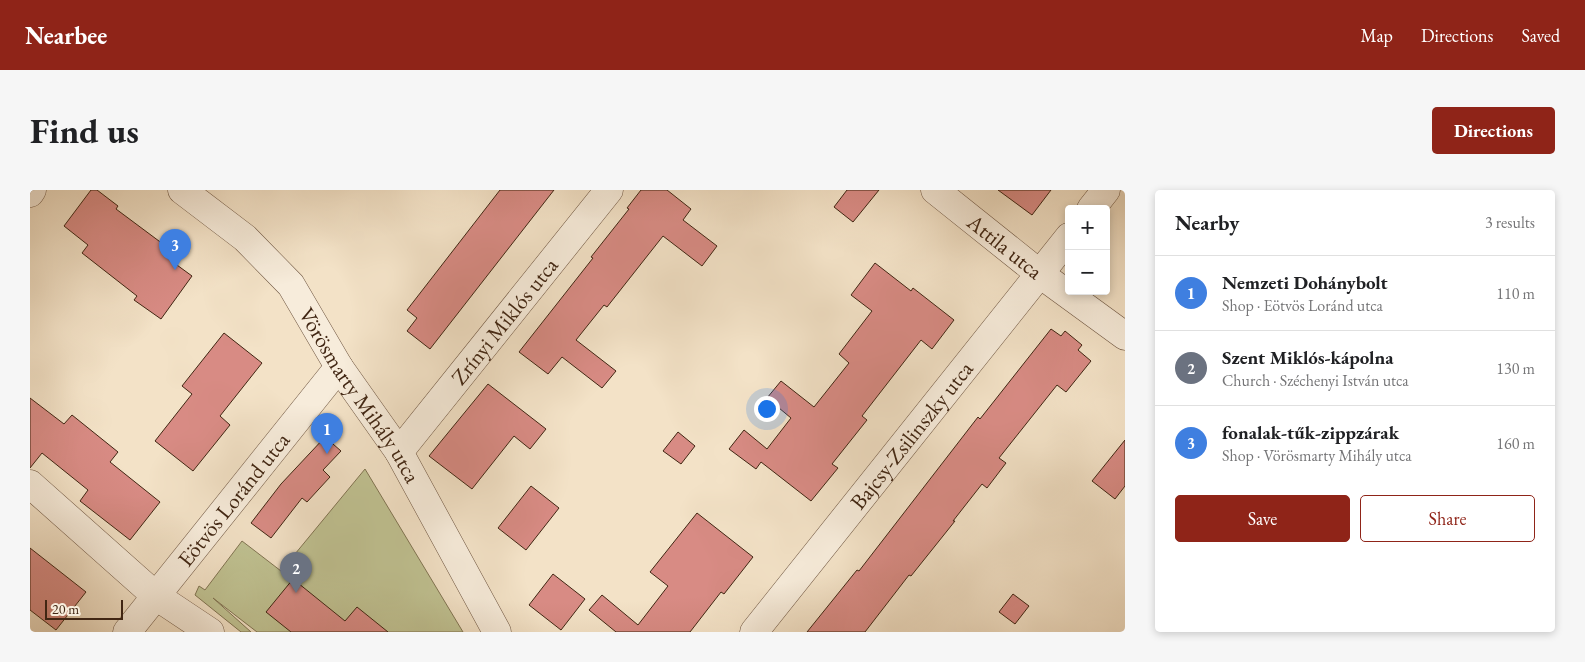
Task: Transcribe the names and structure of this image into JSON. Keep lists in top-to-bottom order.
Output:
{
  "streets": {
    "street": [
      "Attila utca",
      "Zrínyi Miklós utca",
      "Vörösmarty Mihály utca",
      "Bajcsy-Zsilinszky utca",
      "Eötvös Loránd utca"
    ]
  },
  "crossings": [
    ["Attila utca", "Bajcsy-Zsilinszky utca"],
    ["Zrínyi Miklós utca", "Vörösmarty Mihály utca"],
    ["Vörösmarty Mihály utca", "Eötvös Loránd utca"]
  ],
  "scale_bar": "20 m",
  "page": {
    "header": "Nearbee",
    "nav": ["Map", "Directions", "Saved"],
    "buttons": [
      "Directions",
      ["Save", "Share"]
    ],
    "title": "Find us",
    "heading": ["Nearby", "3 results"],
    "map_buttons": ["+", "−"],
    "pins": ["3", "1", "2"],
    "list": [
      {
        "mark": "1",
        "name": "Nemzeti Dohánybolt",
        "note": "Shop · Eötvös Loránd utca",
        "value": "110 m"
      },
      {
        "mark": "2",
        "name": "Szent Miklós-kápolna",
        "note": "Church · Széchenyi István utca",
        "value": "130 m"
      },
      {
        "mark": "3",
        "name": "fonalak-tűk-zippzárak",
        "note": "Shop · Vörösmarty Mihály utca",
        "value": "160 m"
      }
    ],
    "scale": "20 m"
  }
}
